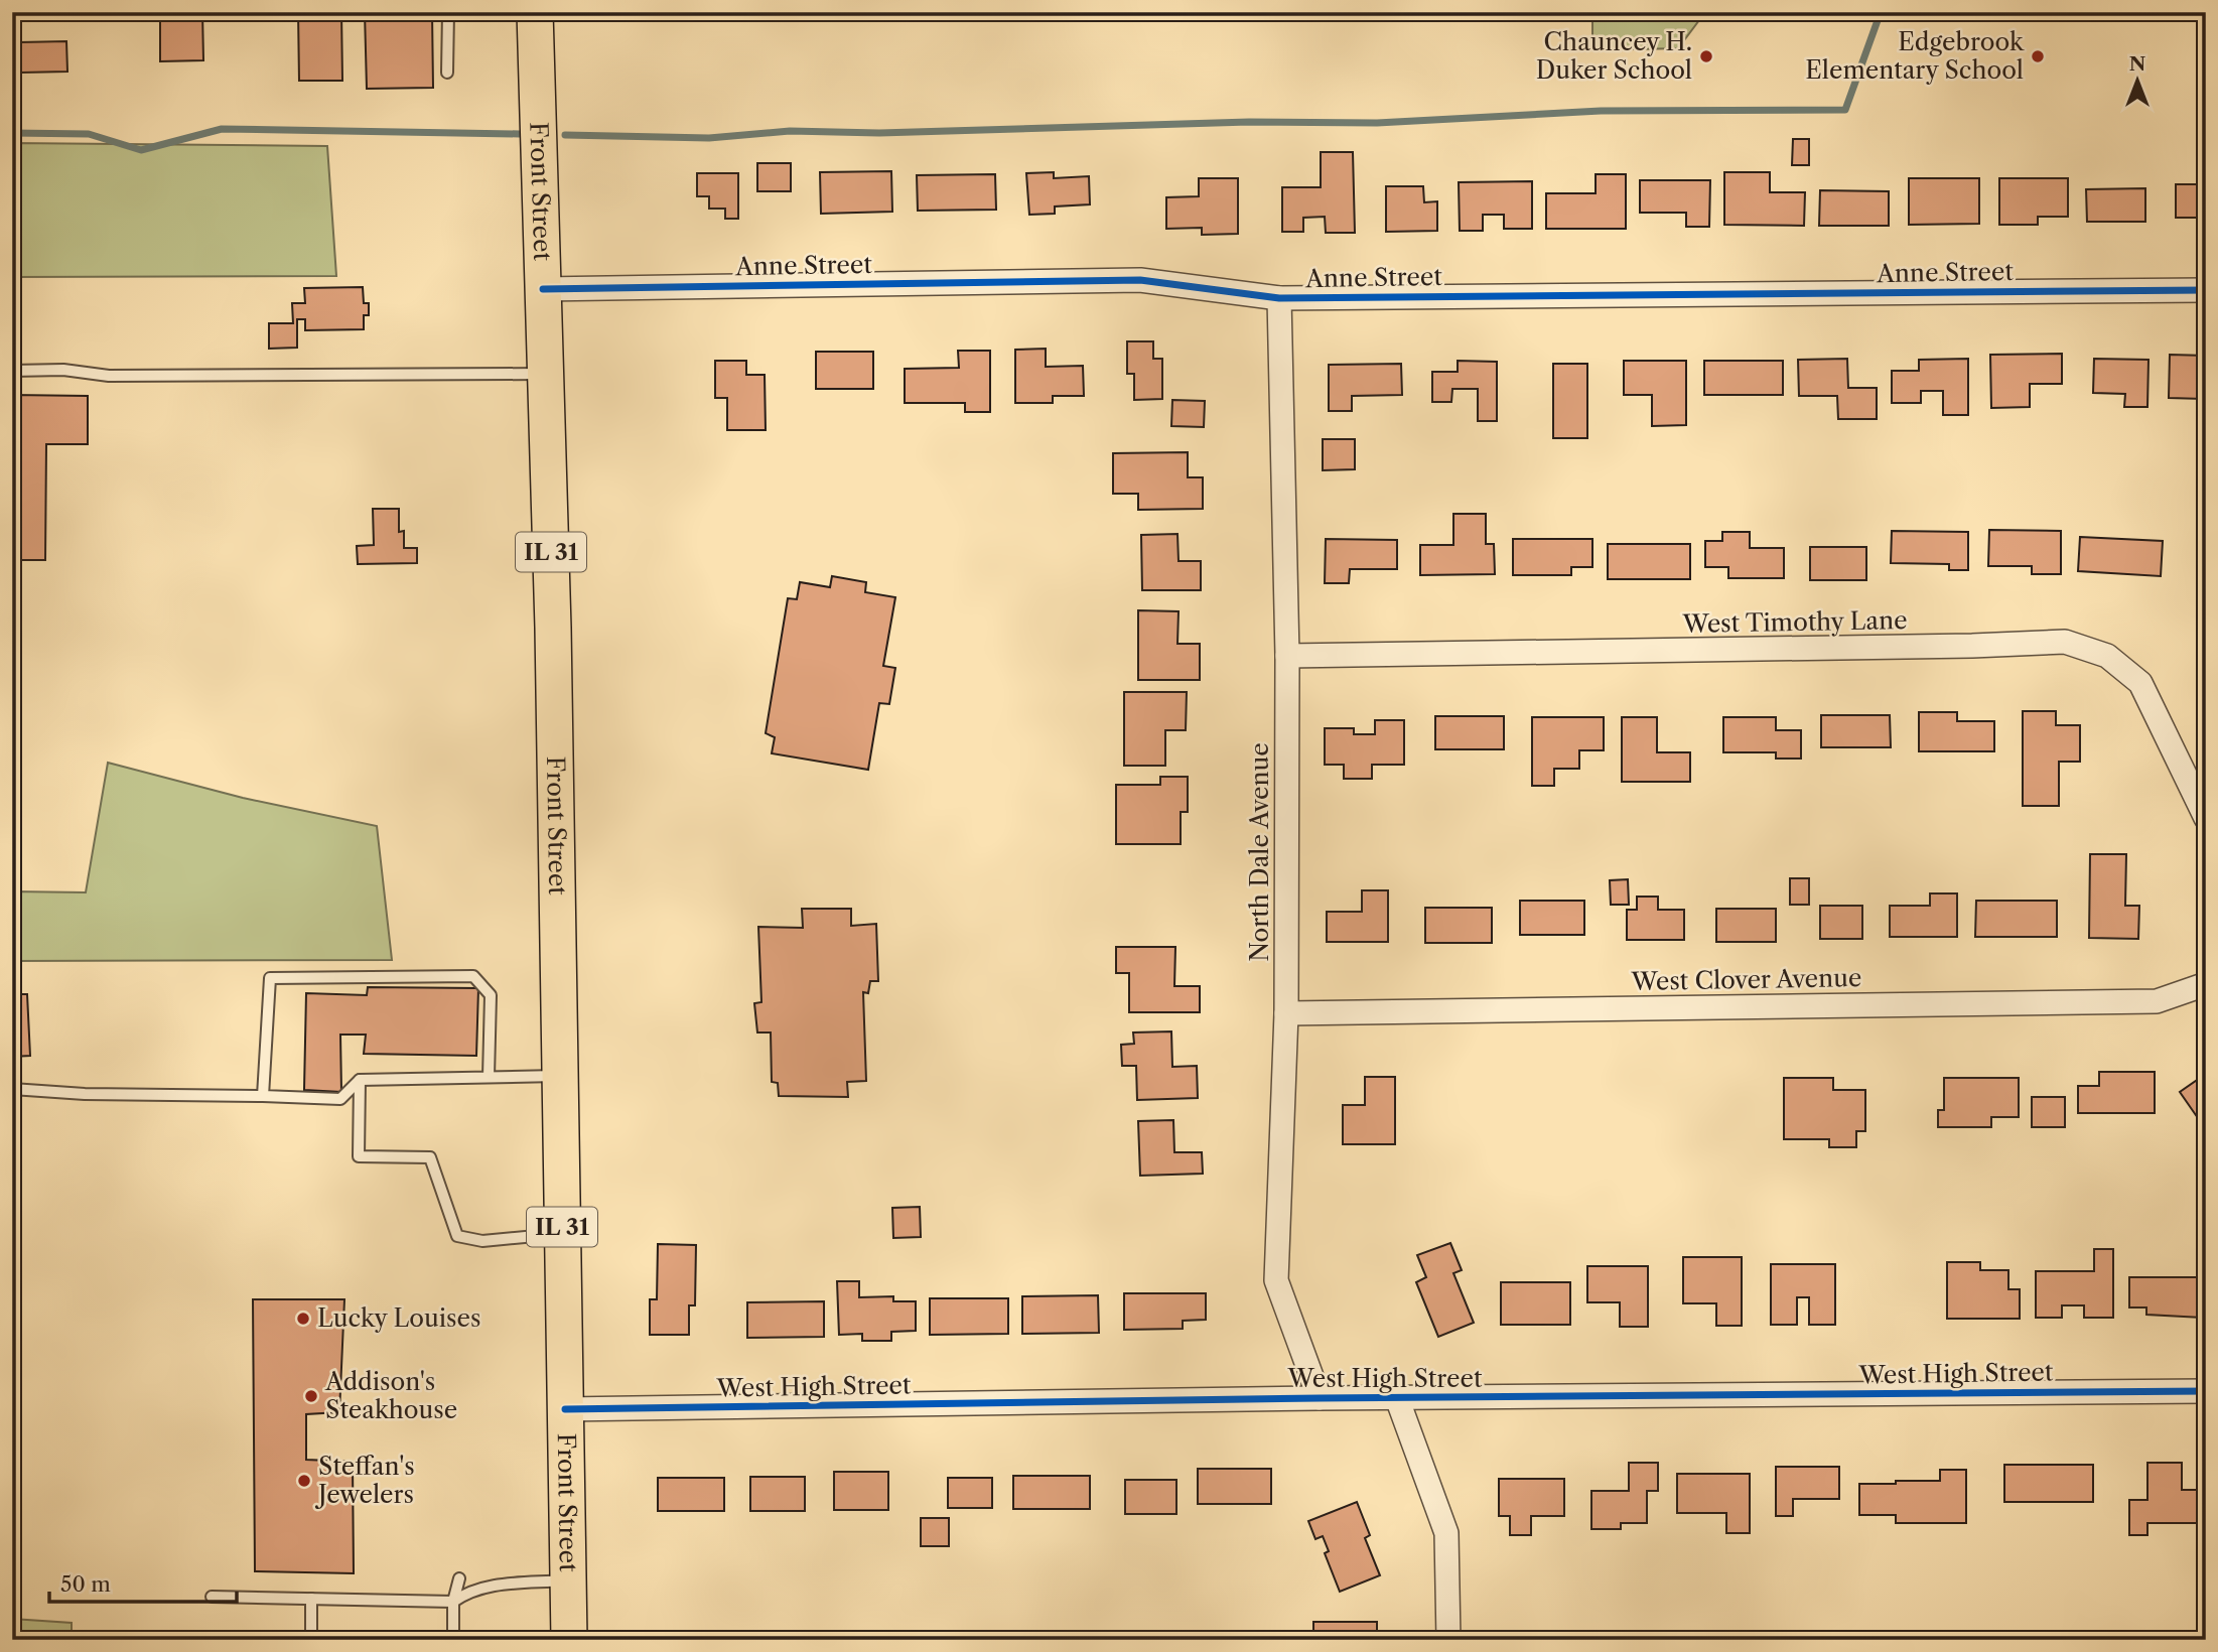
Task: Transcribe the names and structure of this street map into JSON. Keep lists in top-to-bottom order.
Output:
{
  "streets": {
    "main road": ["Front Street", "IL 31"],
    "street": [
      "Anne Street",
      "West Timothy Lane",
      "North Dale Avenue",
      "West Clover Avenue",
      "West High Street"
    ]
  },
  "crossings": [
    ["Front Street", "Anne Street"],
    ["Front Street", "West High Street"],
    ["Anne Street", "North Dale Avenue"],
    ["West Timothy Lane", "North Dale Avenue"],
    ["North Dale Avenue", "West Clover Avenue"],
    ["North Dale Avenue", "West High Street"]
  ],
  "places": [
    "Chauncey H. Duker School",
    "Edgebrook Elementary School",
    "Lucky Louises",
    "Addison's Steakhouse",
    "Steffan's Jewelers"
  ],
  "scale_bar": "50 m",
  "north": "top"
}
